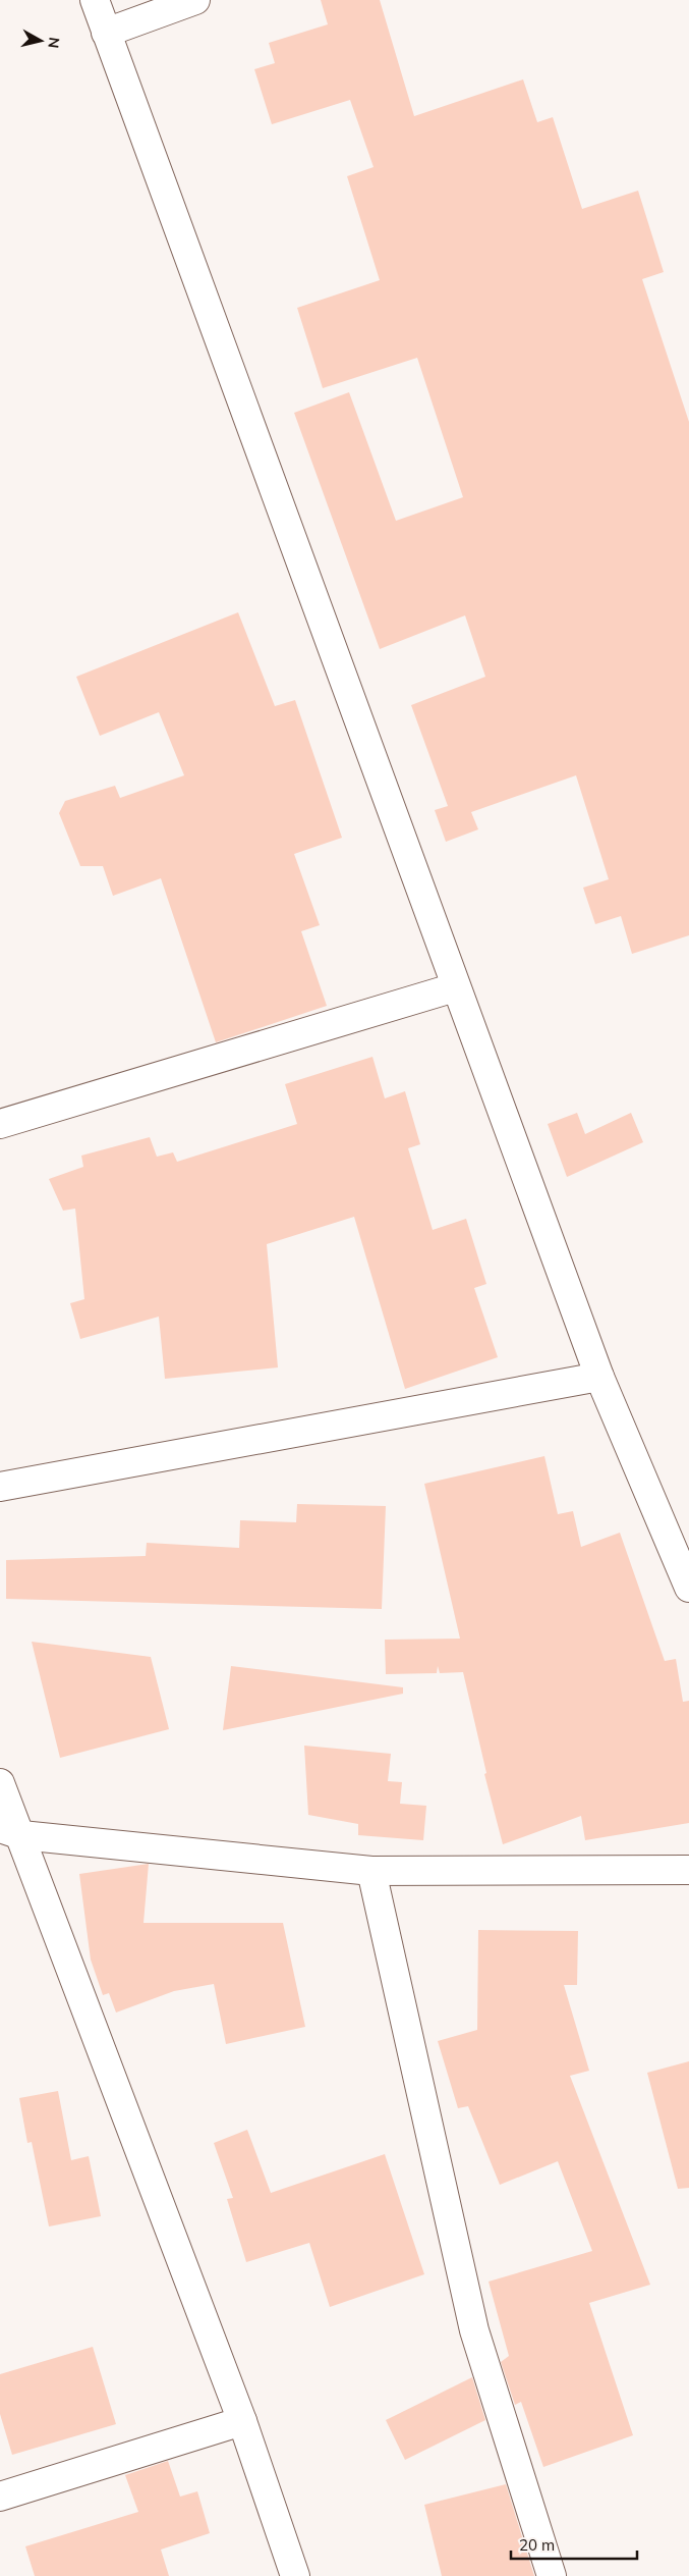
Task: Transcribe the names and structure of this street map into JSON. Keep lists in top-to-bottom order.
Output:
{
  "scale_bar": "20 m",
  "north": "right"
}
